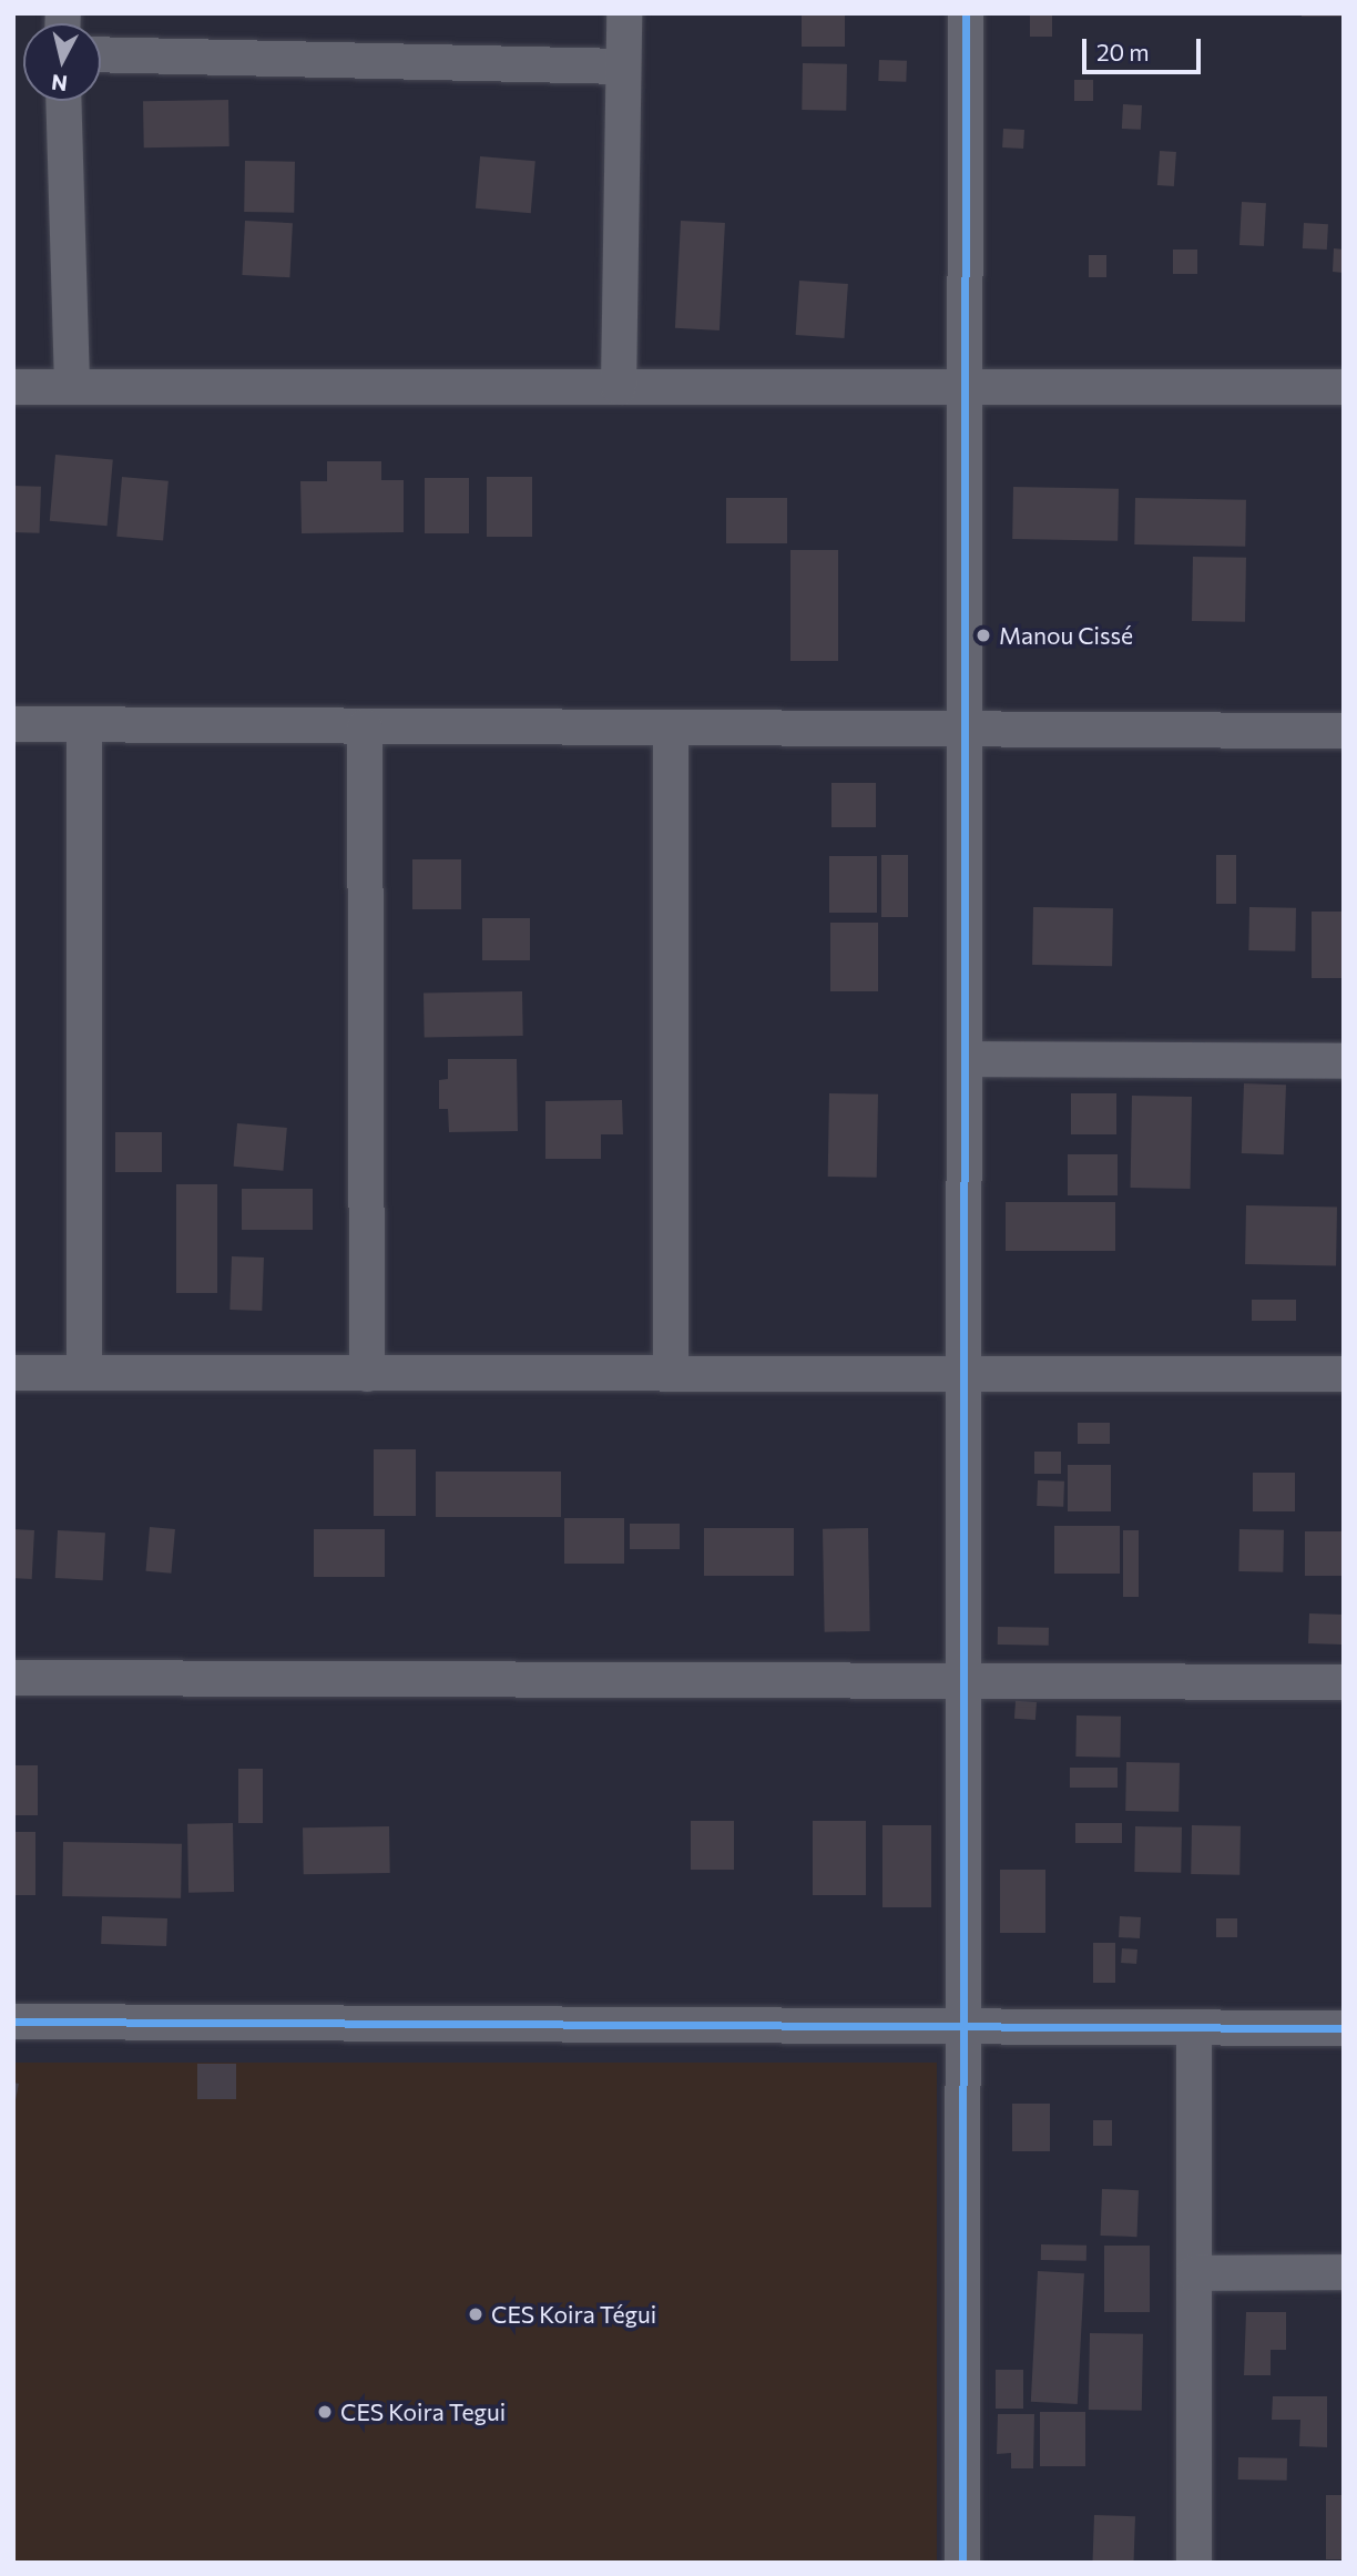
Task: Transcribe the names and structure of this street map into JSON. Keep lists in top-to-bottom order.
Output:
{
  "places": ["Manou Cissé", "CES Koira Tégui", "CES Koira Tegui"],
  "scale_bar": "20 m",
  "north": "bottom"
}
